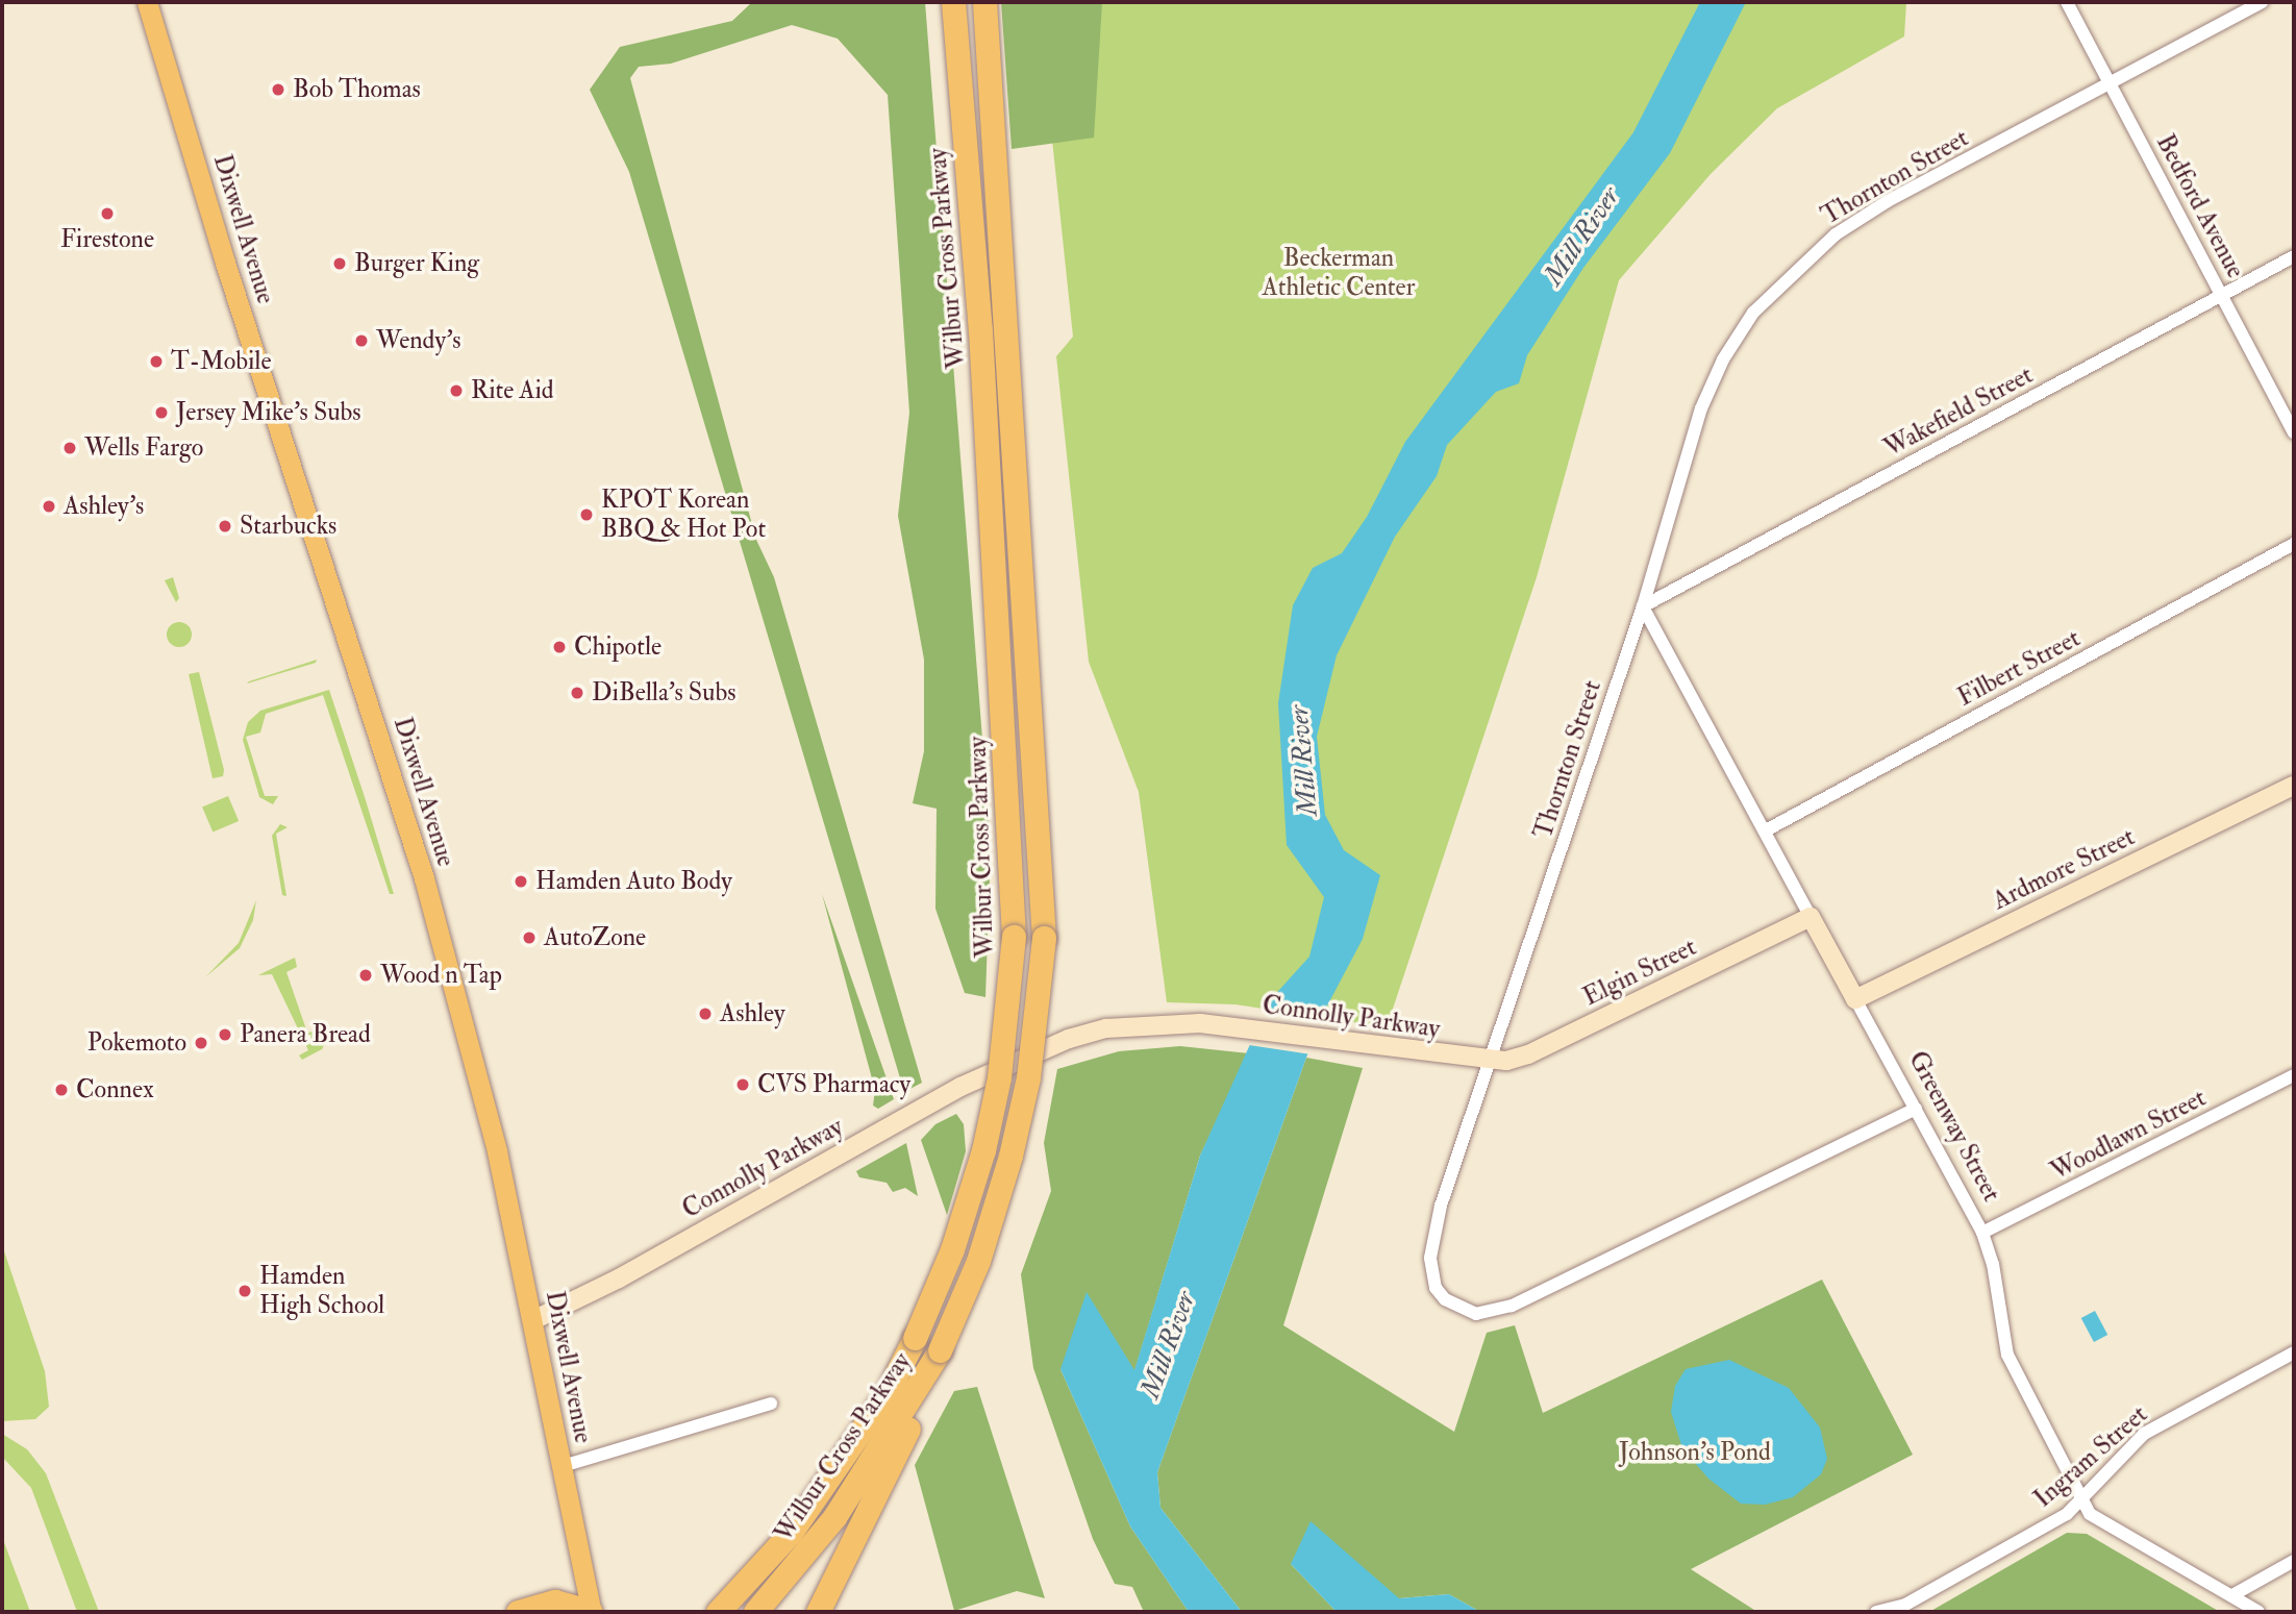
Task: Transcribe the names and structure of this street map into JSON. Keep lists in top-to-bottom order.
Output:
{
  "streets": {
    "highway": ["Wilbur Cross Parkway"],
    "main road": [
      "Dixwell Avenue",
      "Ardmore Street",
      "Elgin Street",
      "Connolly Parkway",
      "Greenway Street"
    ],
    "street": [
      "Thornton Street",
      "Bedford Avenue",
      "Wakefield Street",
      "Filbert Street",
      "Woodlawn Street",
      "Ingram Street"
    ]
  },
  "crossings": [
    ["Thornton Street", "Bedford Avenue"],
    ["Thornton Street", "Wakefield Street"],
    ["Thornton Street", "Elgin Street"],
    ["Thornton Street", "Connolly Parkway"],
    ["Thornton Street", "Greenway Street"],
    ["Bedford Avenue", "Wakefield Street"],
    ["Dixwell Avenue", "Connolly Parkway"],
    ["Wakefield Street", "Greenway Street"],
    ["Filbert Street", "Greenway Street"],
    ["Ardmore Street", "Greenway Street"],
    ["Elgin Street", "Connolly Parkway"],
    ["Elgin Street", "Greenway Street"],
    ["Greenway Street", "Woodlawn Street"],
    ["Greenway Street", "Ingram Street"]
  ],
  "water": ["Mill River"],
  "parks": ["Beckerman Athletic Center", "Johnson's Pond"],
  "places": [
    "Bob Thomas",
    "Firestone",
    "Burger King",
    "Wendy's",
    "T-Mobile",
    "Rite Aid",
    "Jersey Mike's Subs",
    "Wells Fargo",
    "Ashley’s",
    "KPOT Korean BBQ & Hot Pot",
    "Starbucks",
    "Chipotle",
    "DiBella's Subs",
    "Hamden Auto Body",
    "AutoZone",
    "Wood n Tap",
    "Ashley",
    "Panera Bread",
    "Pokemoto",
    "CVS Pharmacy",
    "Connex",
    "Hamden High School"
  ]
}
